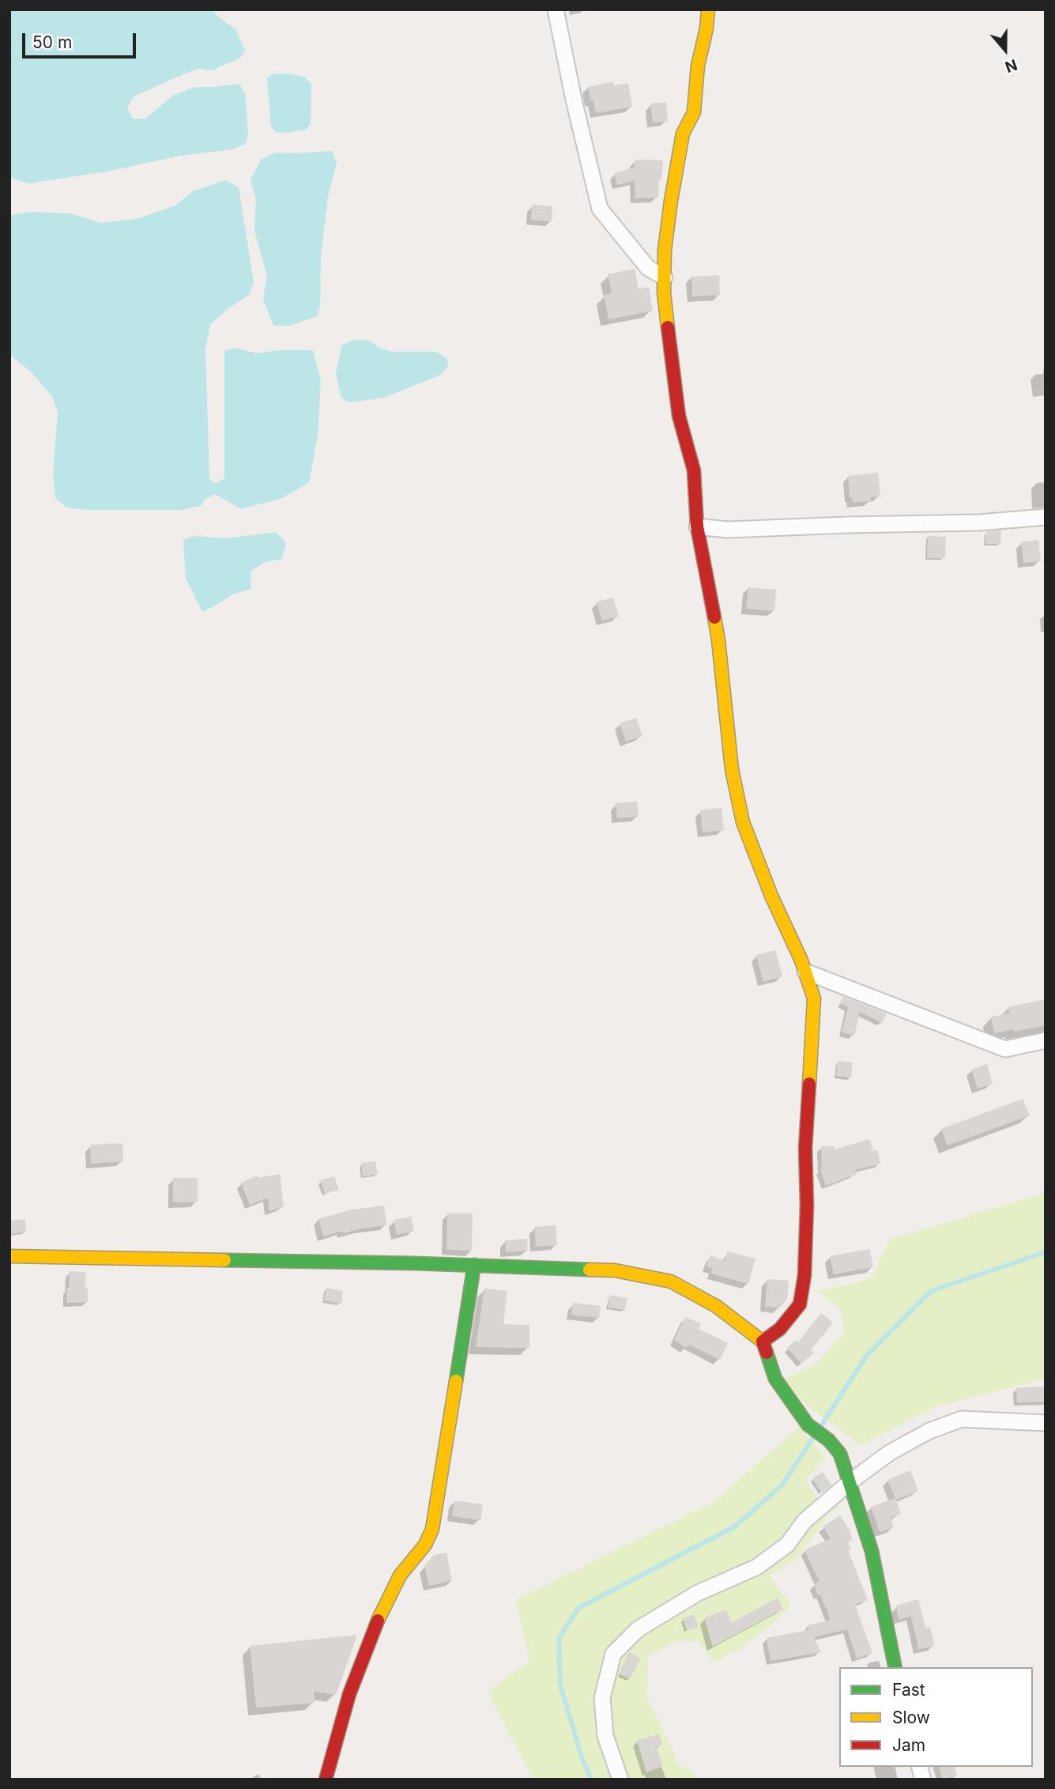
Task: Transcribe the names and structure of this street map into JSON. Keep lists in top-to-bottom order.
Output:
{
  "legend": ["Fast", "Slow", "Jam"],
  "scale_bar": "50 m",
  "north": "bottom"
}
